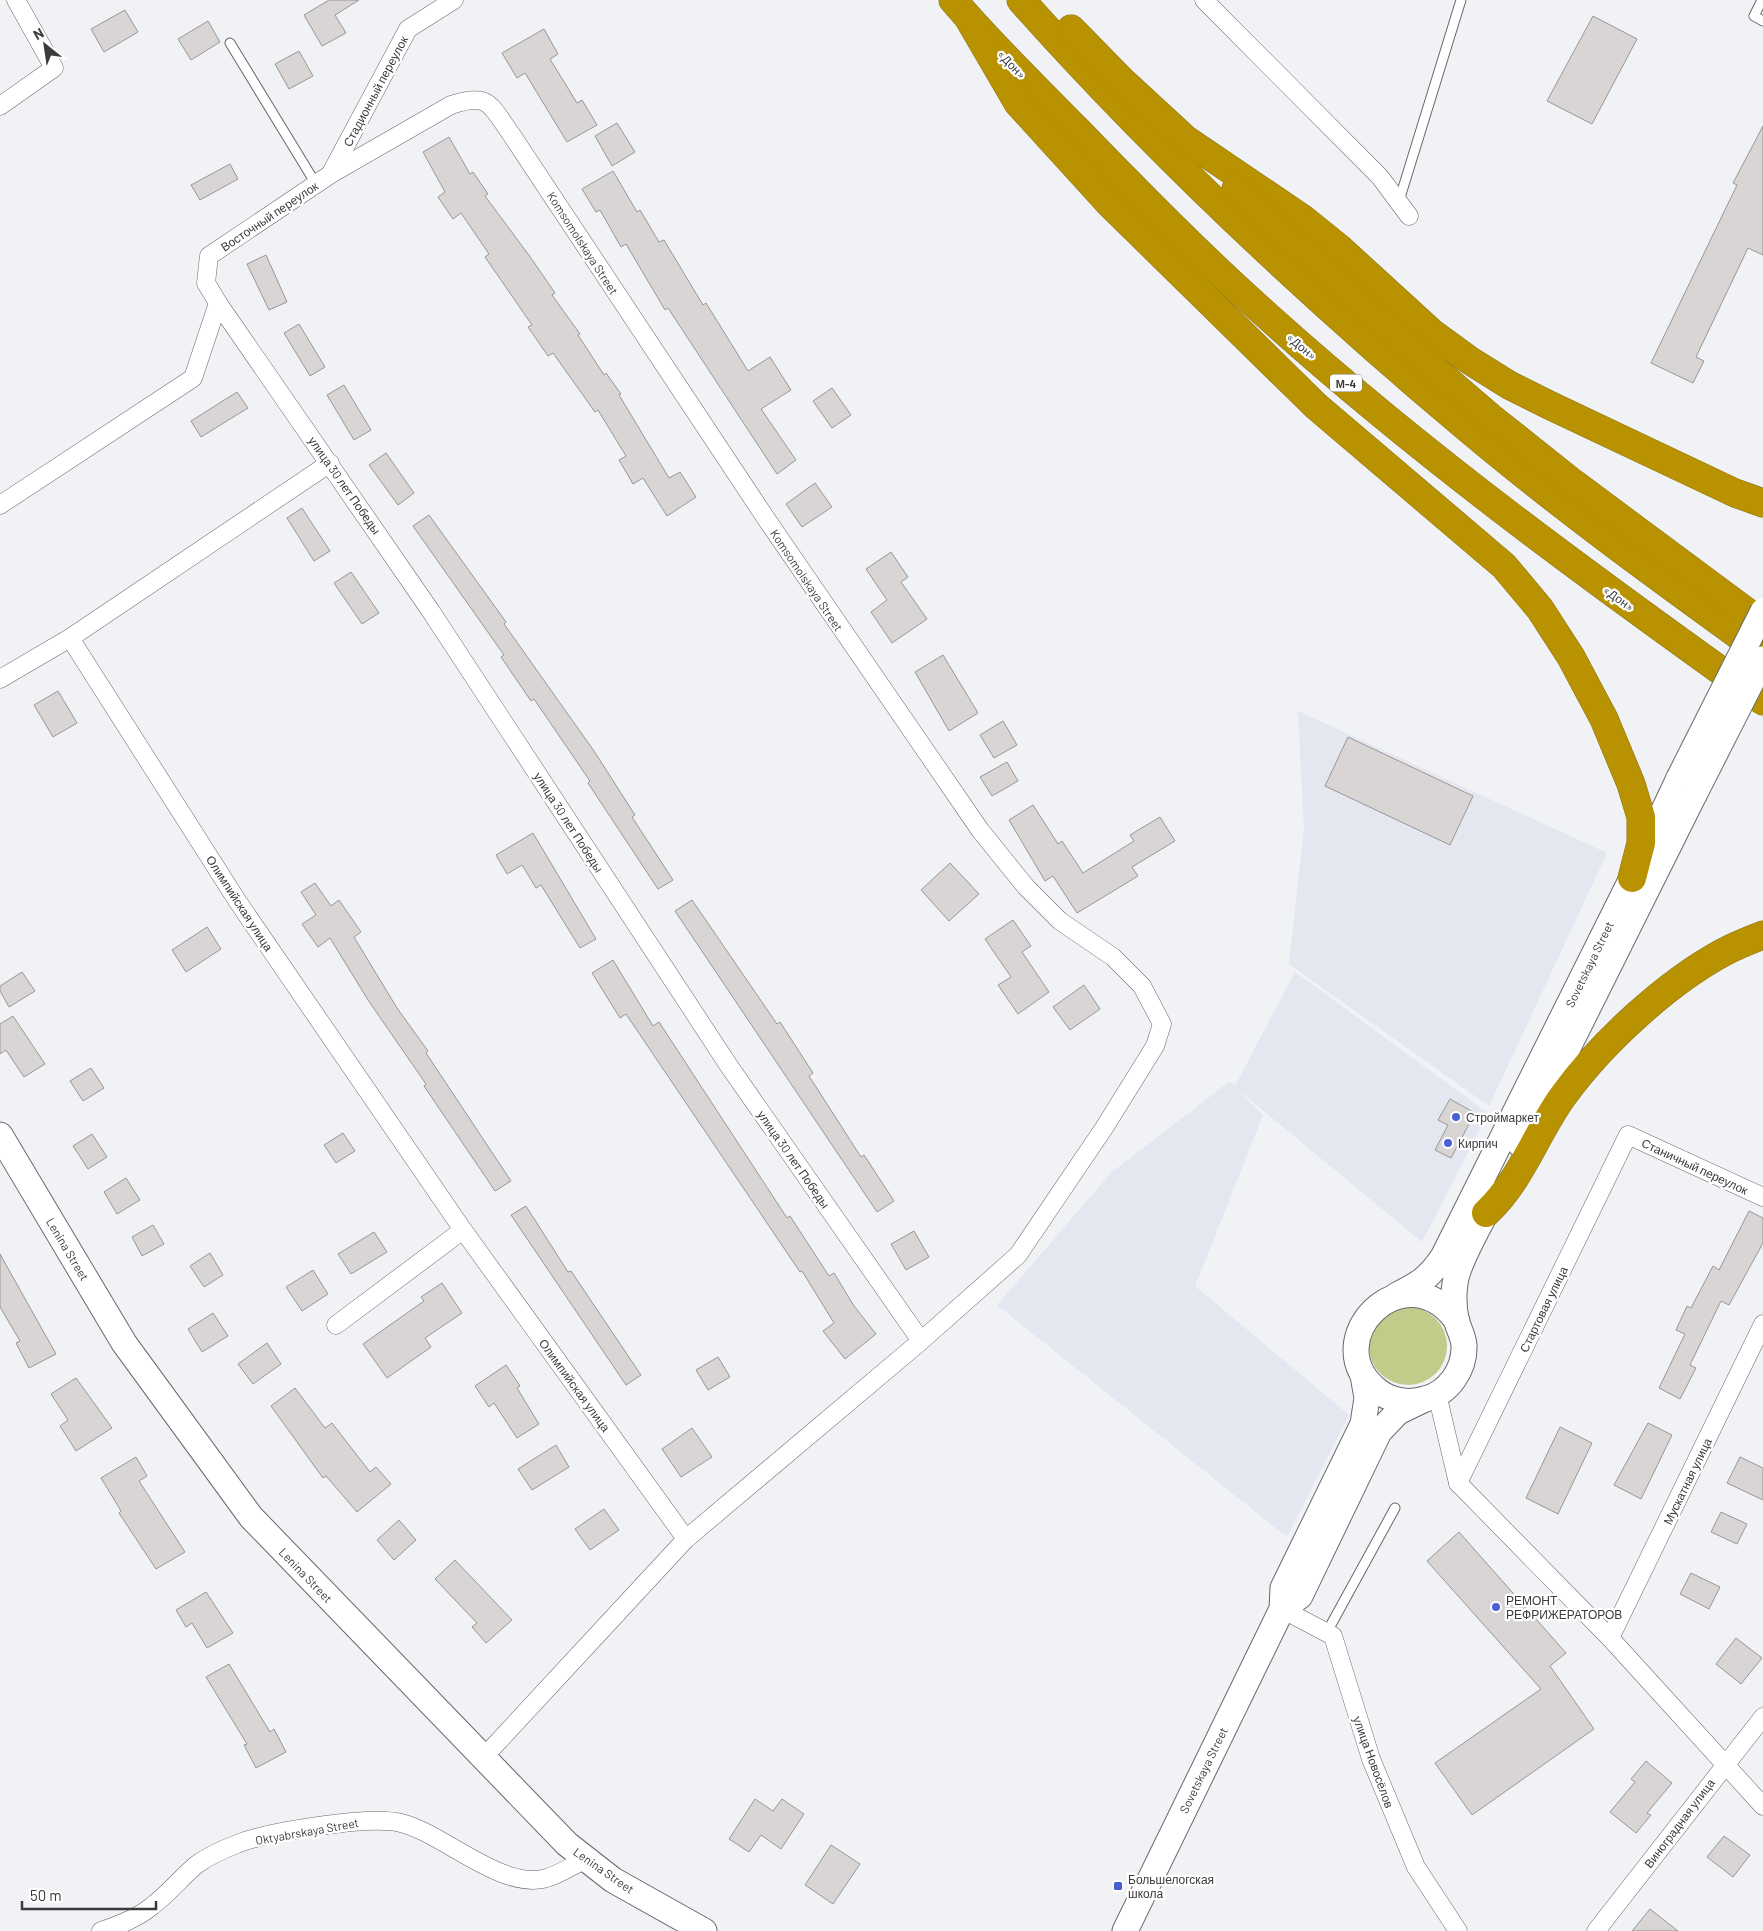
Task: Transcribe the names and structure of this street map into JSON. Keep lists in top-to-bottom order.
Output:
{
  "streets": {
    "highway": ["«Дон»", "М-4"],
    "main road": ["Sovetskaya Street", "Lenina Street"],
    "street": [
      "Стадионный переулок",
      "Восточный переулок",
      "Komsomolskaya Street",
      "улица 30 лет Победы",
      "Олимпийская улица",
      "Станичный переулок",
      "Стартовая улица",
      "Мускатная улица",
      "улица Новосёлов",
      "Виноградная улица",
      "Oktyabrskaya Street"
    ]
  },
  "crossings": [
    ["Стадионный переулок", "Восточный переулок"],
    ["Восточный переулок", "Komsomolskaya Street"],
    ["Восточный переулок", "улица 30 лет Победы"],
    ["Komsomolskaya Street", "улица 30 лет Победы"],
    ["Станичный переулок", "Стартовая улица"],
    ["Lenina Street", "Oktyabrskaya Street"]
  ],
  "places": {
    "other": ["Строймаркет", "Кирпич", "РЕМОНТ РЕФРИЖЕРАТОРОВ"],
    "transit": ["Большелогская школа"]
  },
  "scale_bar": "50 m",
  "north": "top left"
}
